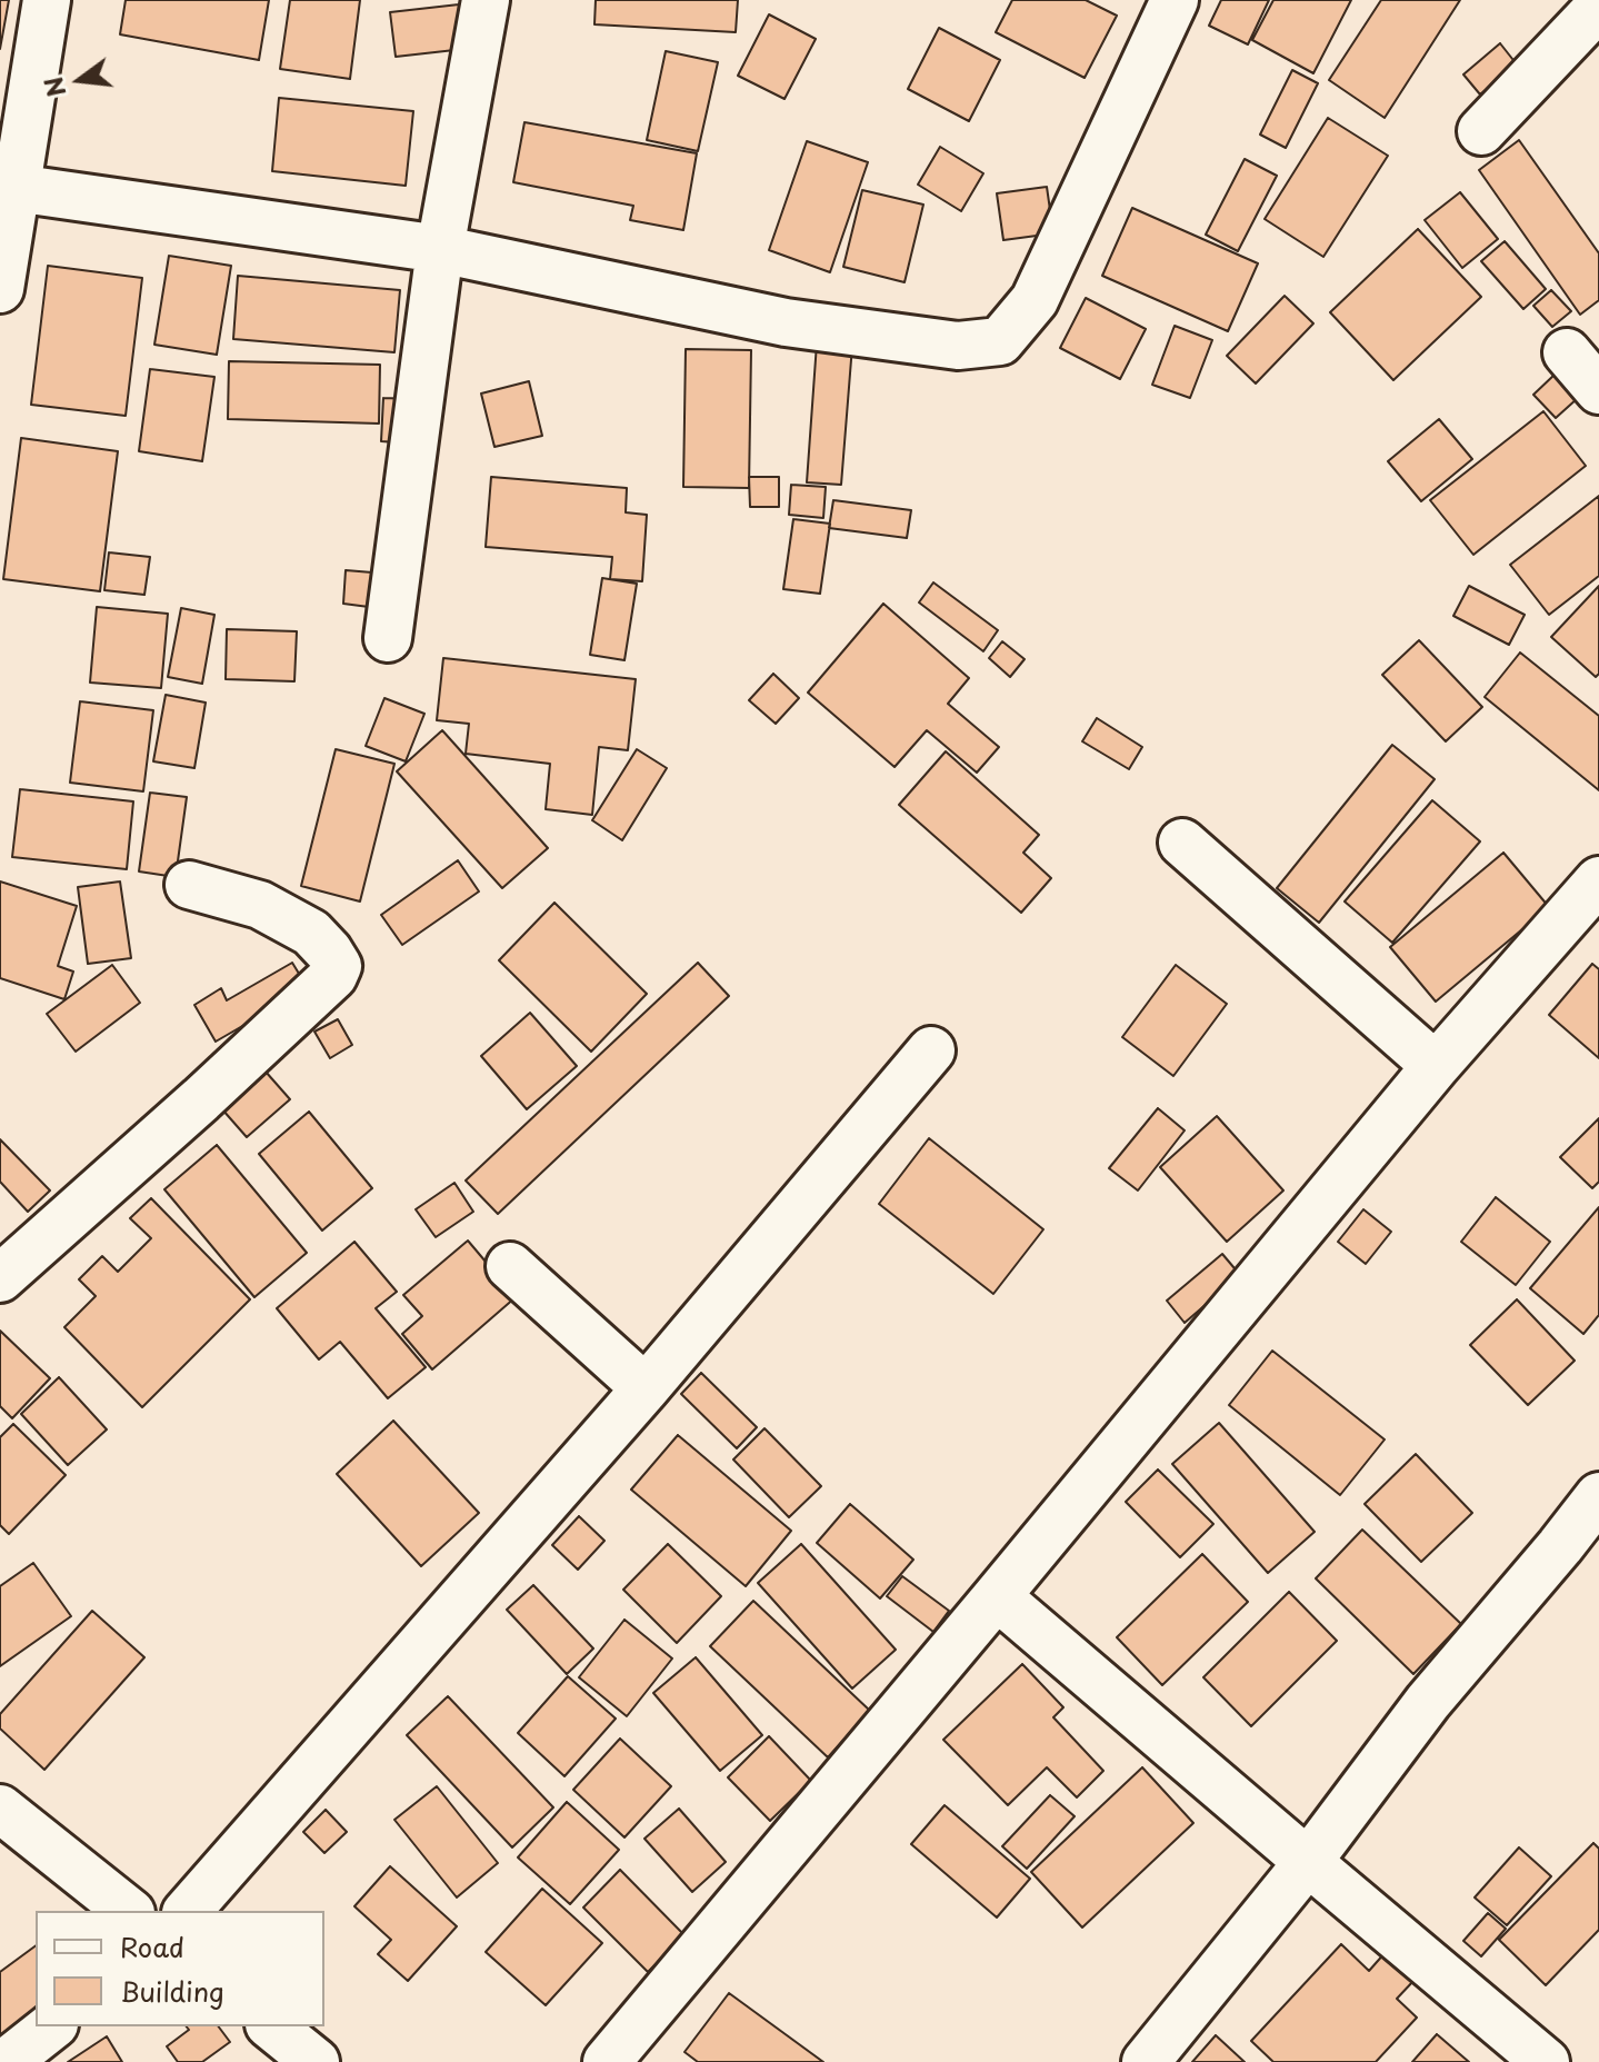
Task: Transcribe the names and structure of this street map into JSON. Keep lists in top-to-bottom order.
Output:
{
  "legend": ["Road", "Building"],
  "north": "left"
}
